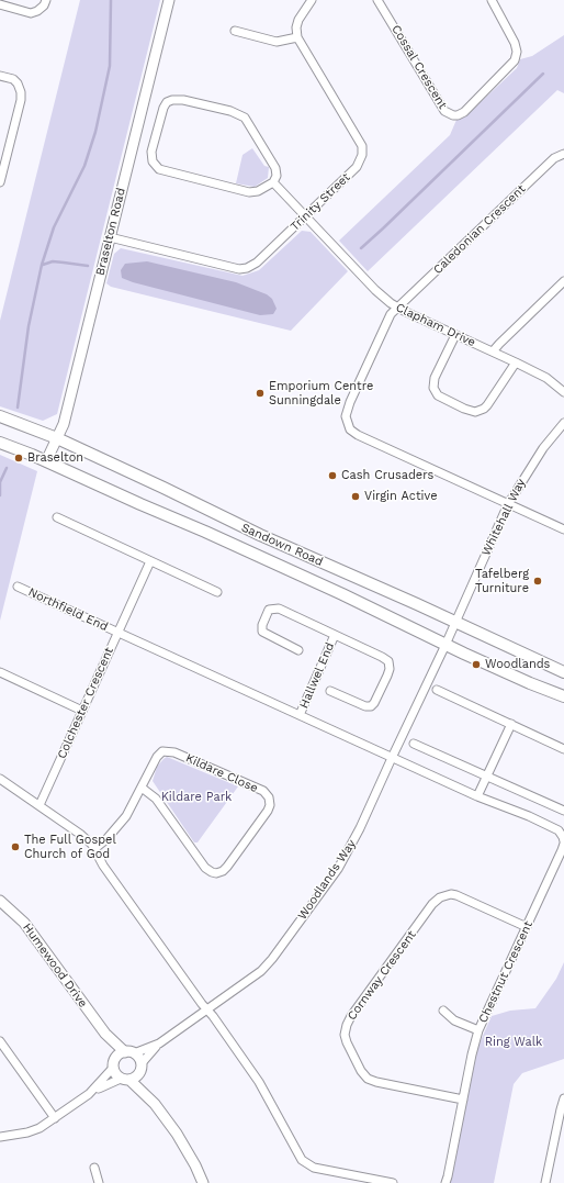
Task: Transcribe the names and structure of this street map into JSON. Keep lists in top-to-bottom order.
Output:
{
  "streets": {
    "main road": ["Sandown Road"],
    "street": [
      "Cossal Crescent",
      "Trinity Street",
      "Caledonian Crescent",
      "Braselton Road",
      "Clapham Drive",
      "Whitehall Way",
      "Northfield End",
      "Hallwel End",
      "Colchester Crescent",
      "Kildare Close",
      "Woodlands Way",
      "Humewood Drive",
      "Chestnut Crescent",
      "Cornway Crescent"
    ]
  },
  "crossings": [
    ["Trinity Street", "Braselton Road"],
    ["Trinity Street", "Clapham Drive"],
    ["Caledonian Crescent", "Clapham Drive"],
    ["Caledonian Crescent", "Whitehall Way"],
    ["Braselton Road", "Sandown Road"],
    ["Whitehall Way", "Sandown Road"],
    ["Whitehall Way", "Woodlands Way"],
    ["Sandown Road", "Woodlands Way"],
    ["Northfield End", "Colchester Crescent"],
    ["Hallwel End", "Colchester Crescent"],
    ["Colchester Crescent", "Woodlands Way"],
    ["Colchester Crescent", "Chestnut Crescent"],
    ["Woodlands Way", "Humewood Drive"],
    ["Woodlands Way", "Chestnut Crescent"],
    ["Chestnut Crescent", "Cornway Crescent"]
  ],
  "parks": ["Kildare Park", "Ring Walk"],
  "places": [
    "Emporium Centre Sunningdale",
    "Braselton",
    "Cash Crusaders",
    "Virgin Active",
    "Tafelberg Turniture",
    "Woodlands",
    "The Full Gospel Church of God"
  ]
}
